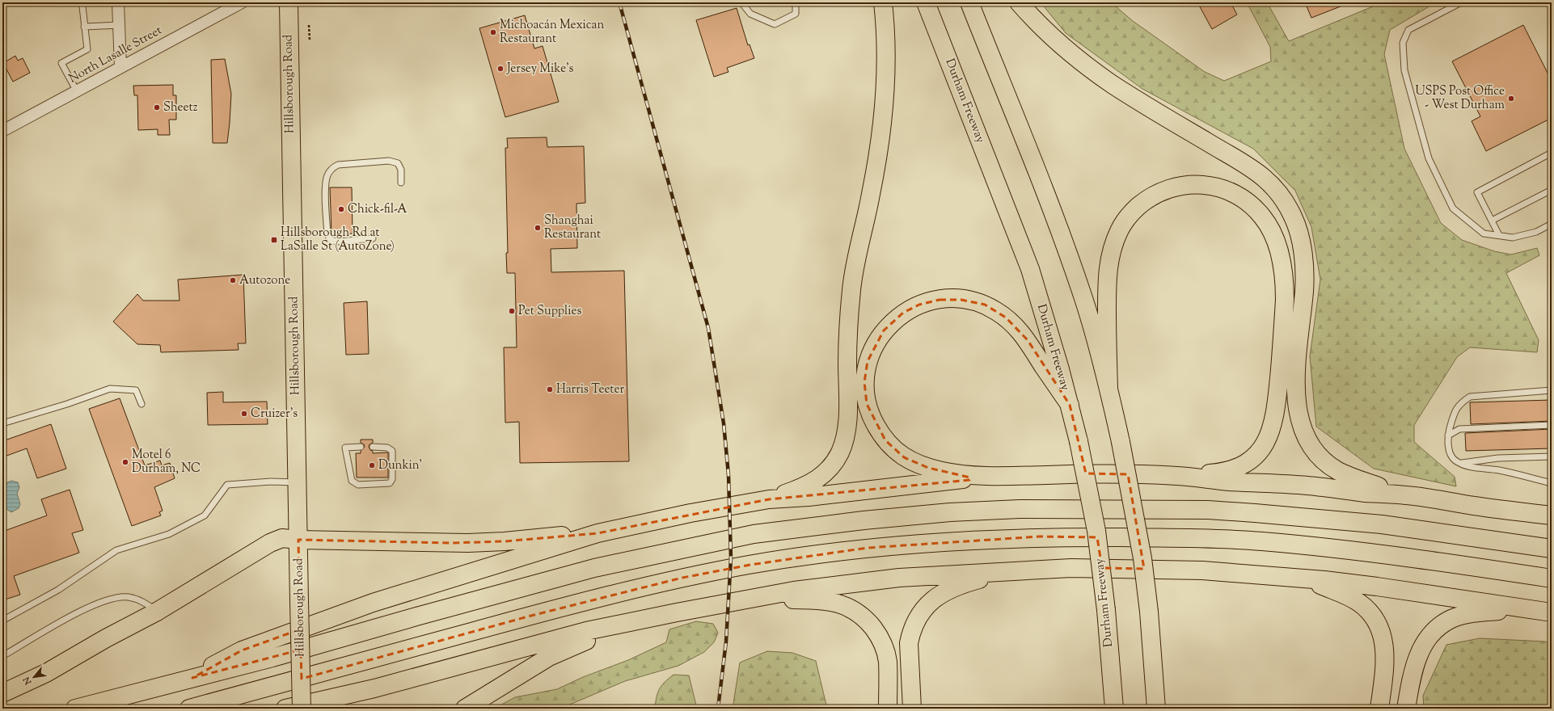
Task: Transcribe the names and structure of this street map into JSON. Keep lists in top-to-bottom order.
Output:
{
  "streets": {
    "main road": ["Hillsborough Road", "Durham Freeway"],
    "street": ["North Lasalle Street"]
  },
  "places": {
    "other": [
      "Michoacán Mexican Restaurant",
      "Jersey Mike's",
      "USPS Post Office - West Durham",
      "Sheetz",
      "Chick-fil-A",
      "Shanghai Restaurant",
      "Autozone",
      "Pet Supplies",
      "Harris Teeter",
      "Cruizer's",
      "Motel 6 Durham, NC",
      "Dunkin'"
    ],
    "transit": ["Hillsborough Rd at LaSalle St (AutoZone)"]
  },
  "north": "bottom left"
}
